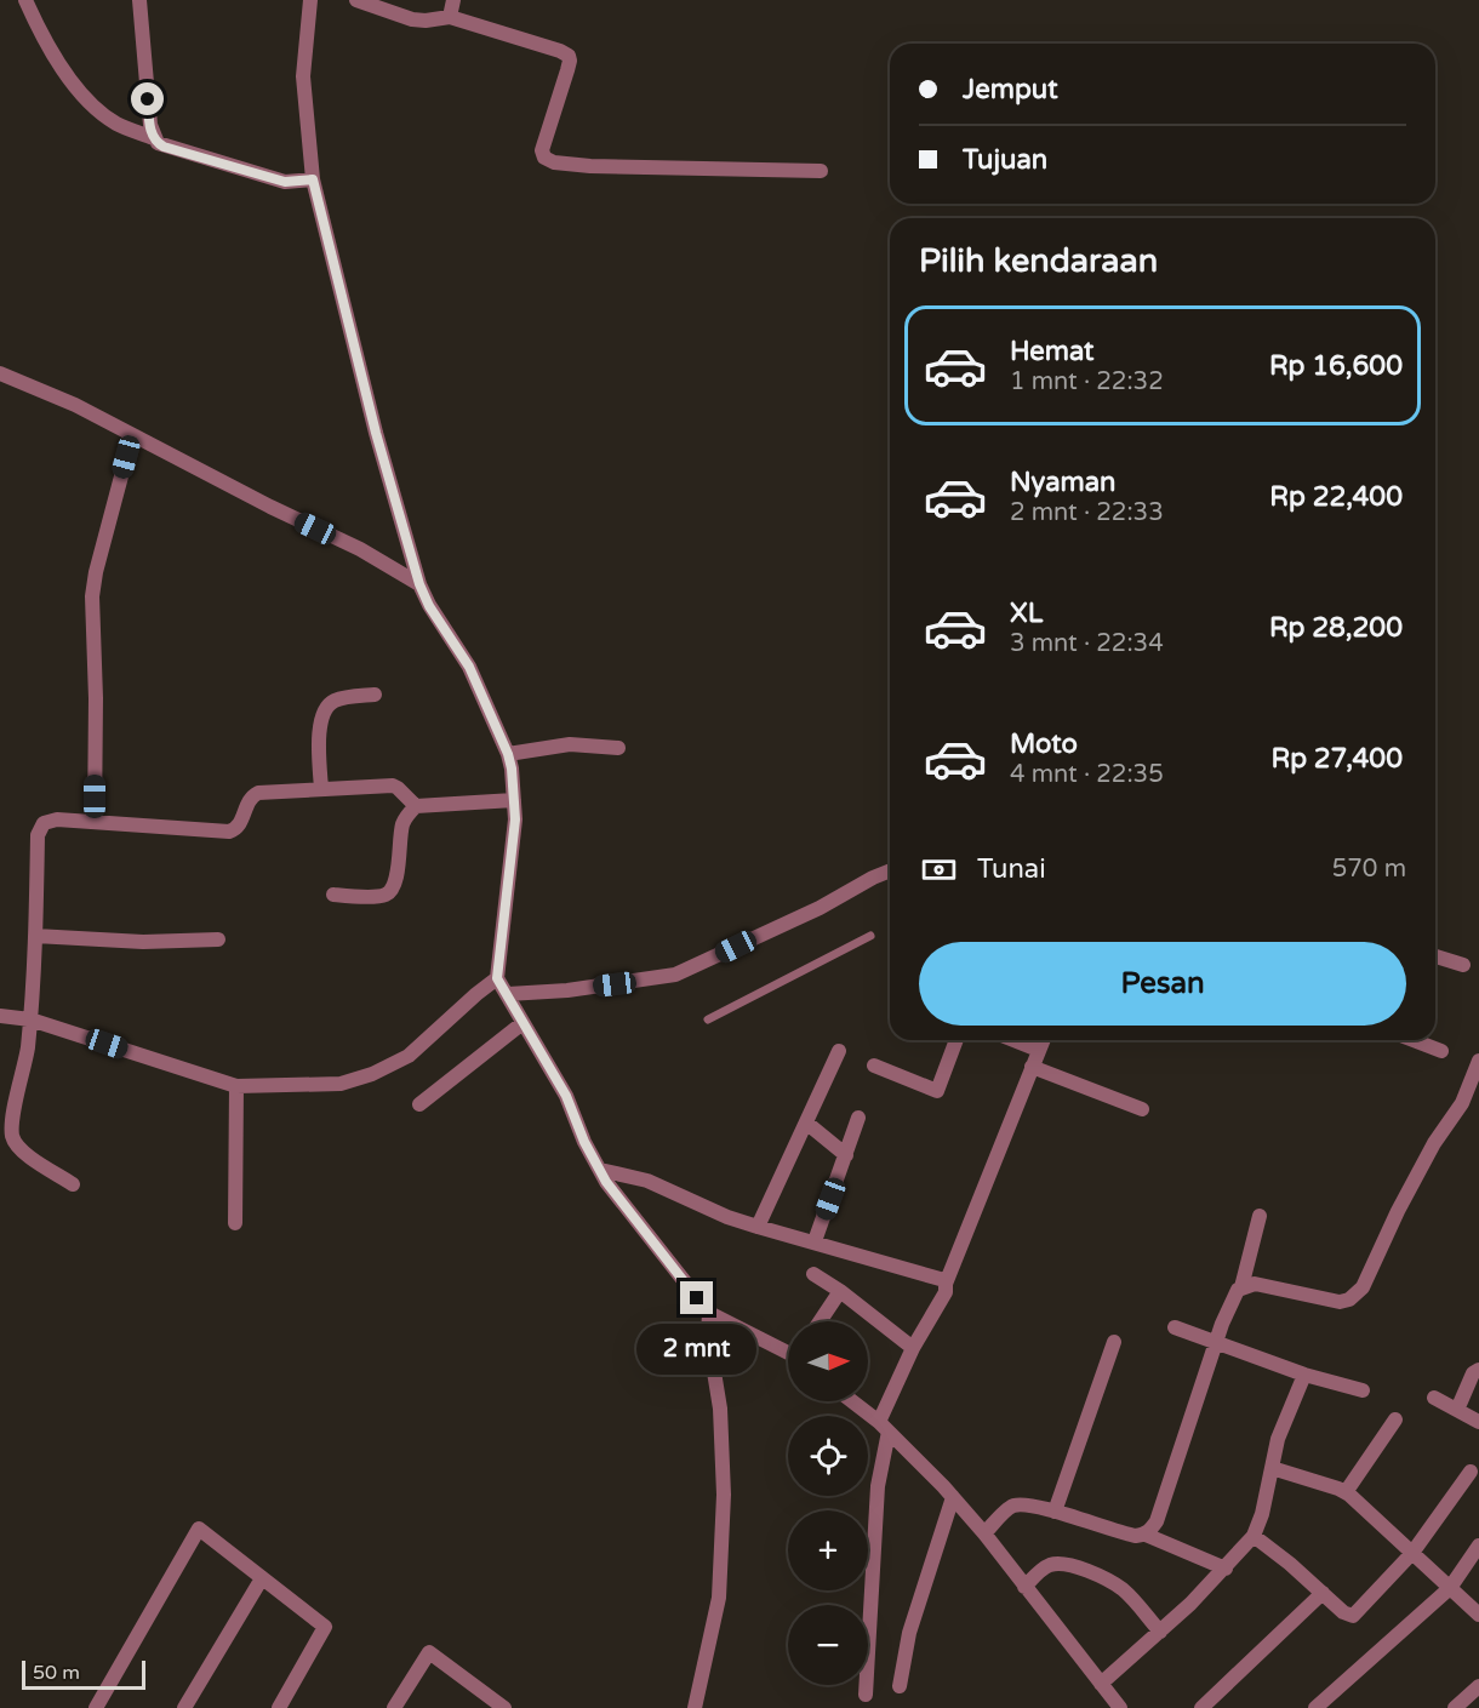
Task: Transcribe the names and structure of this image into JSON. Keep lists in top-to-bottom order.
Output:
{
  "scale_bar": "50 m",
  "north": "right",
  "page": {
    "banner": ["Jemput", "Tujuan"],
    "heading": "Pilih kendaraan",
    "list": [
      {
        "name": "Hemat",
        "note": "1 mnt · 22:32",
        "value": "Rp 16,600"
      },
      {
        "name": "Nyaman",
        "note": "2 mnt · 22:33",
        "value": "Rp 22,400"
      },
      {
        "name": "XL",
        "note": "3 mnt · 22:34",
        "value": "Rp 28,200"
      },
      {
        "name": "Moto",
        "note": "4 mnt · 22:35",
        "value": "Rp 27,400"
      }
    ],
    "pay": ["Tunai", "570 m"],
    "buttons": "Pesan",
    "map_buttons": ["+", "−"],
    "bubble": "2 mnt",
    "scale": "50 m"
  }
}
